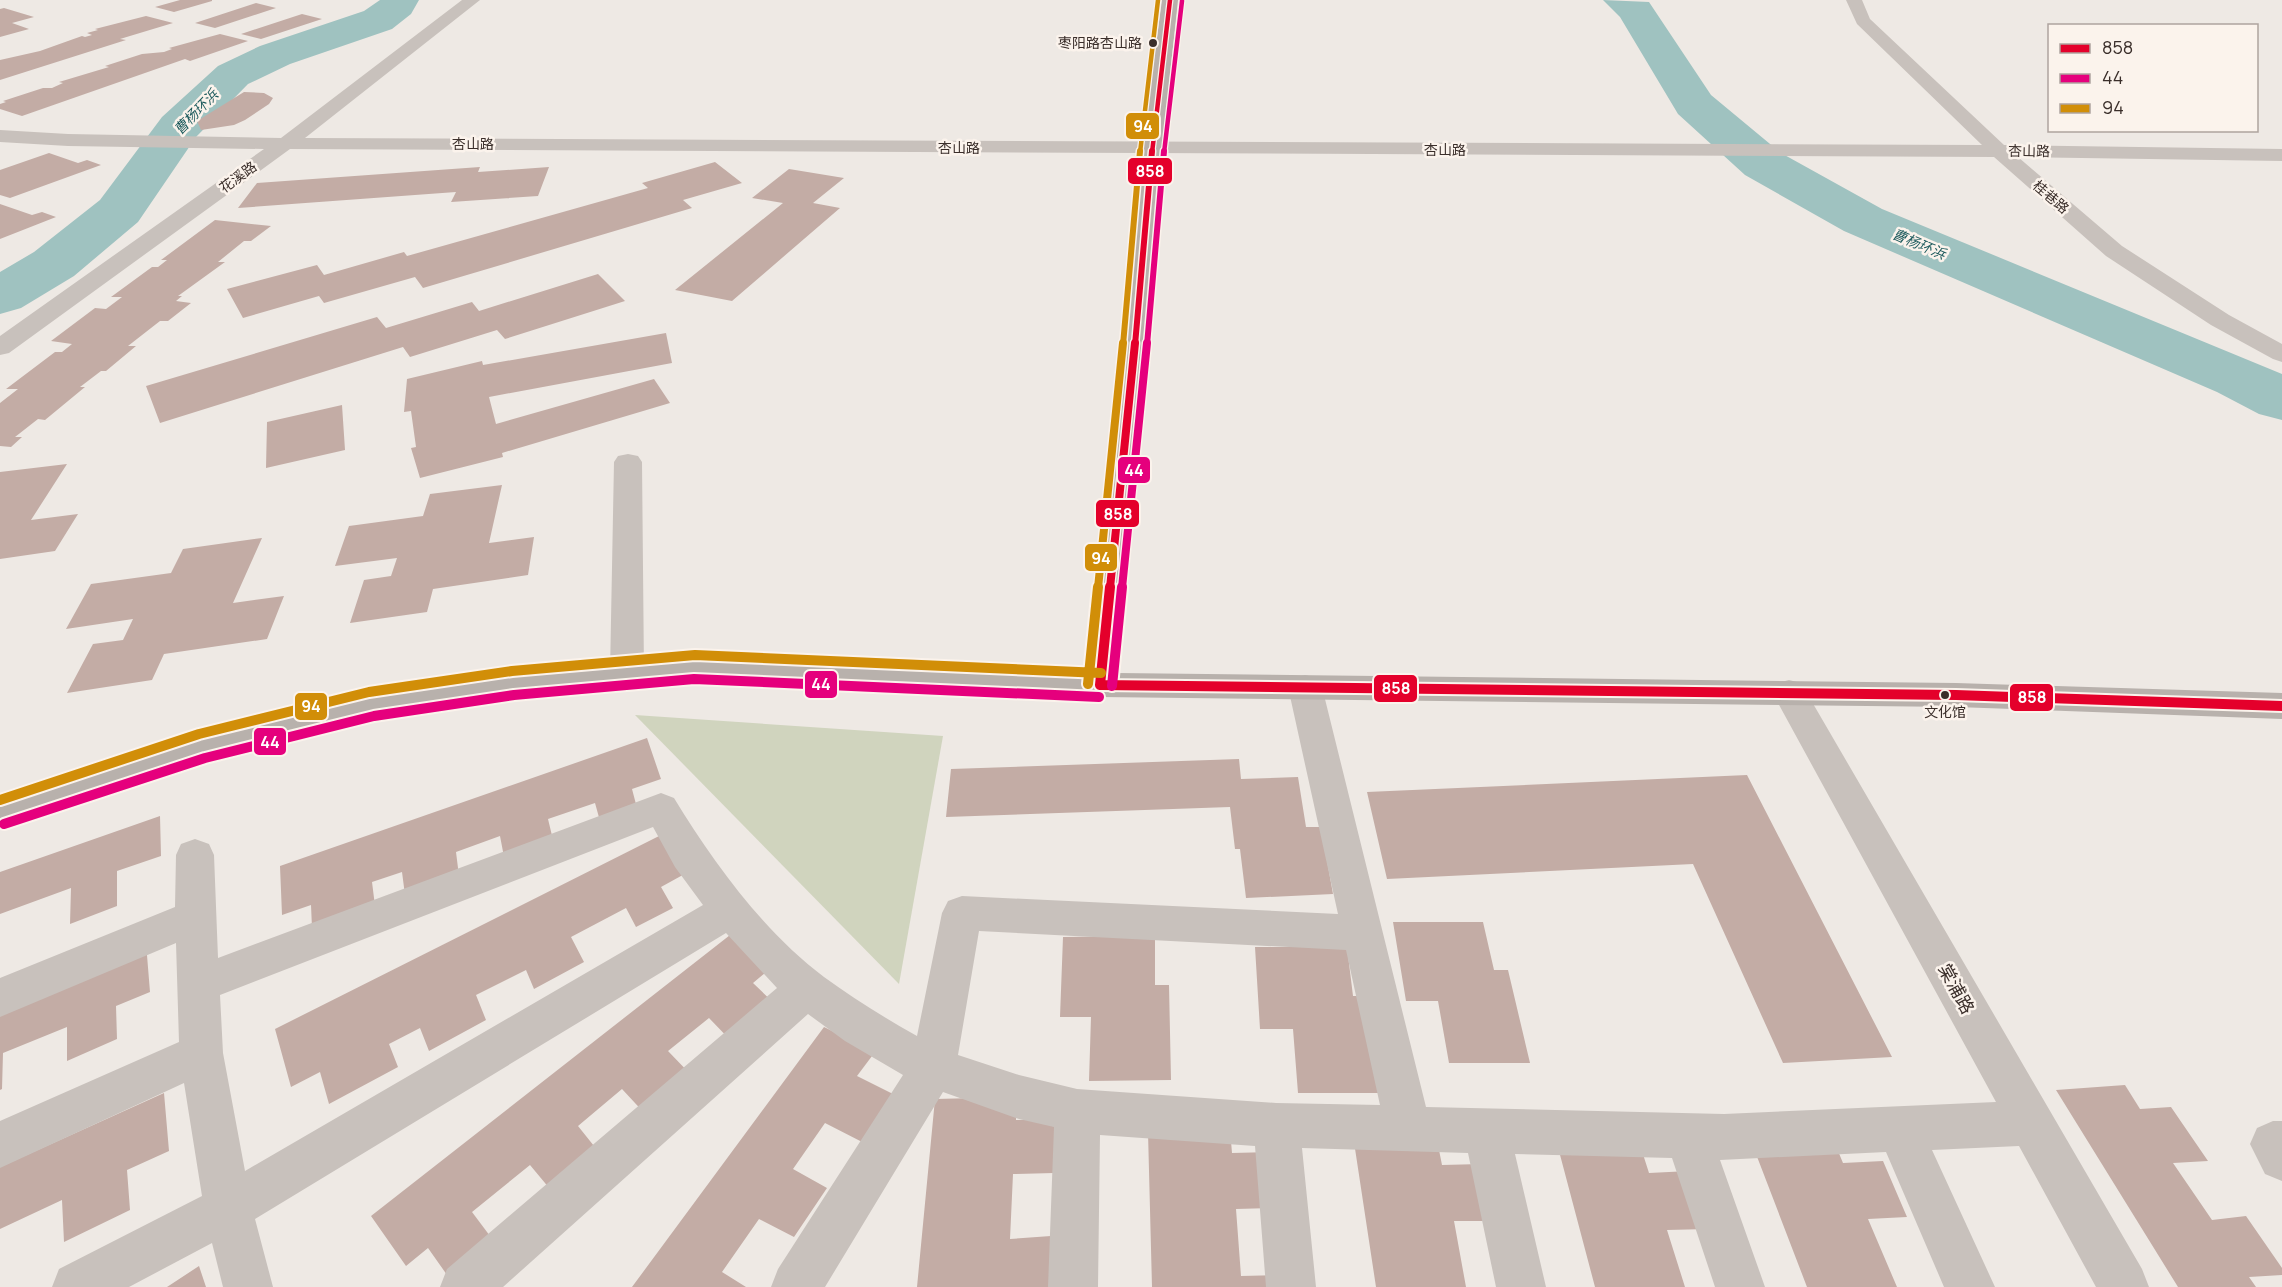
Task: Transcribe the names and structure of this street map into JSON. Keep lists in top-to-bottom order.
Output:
{
  "streets": {
    "street": [
      "杏山路",
      "花溪路",
      "桂巷路",
      "棠浦路"
    ]
  },
  "crossings": [
    ["杏山路", "花溪路"],
    ["杏山路", "桂巷路"]
  ],
  "water": ["曹杨环浜"],
  "places": ["枣阳路杏山路", "文化馆"],
  "lines": ["transit line 858", "transit line 94", "transit line 44"],
  "legend": ["858", "44", "94"]
}
